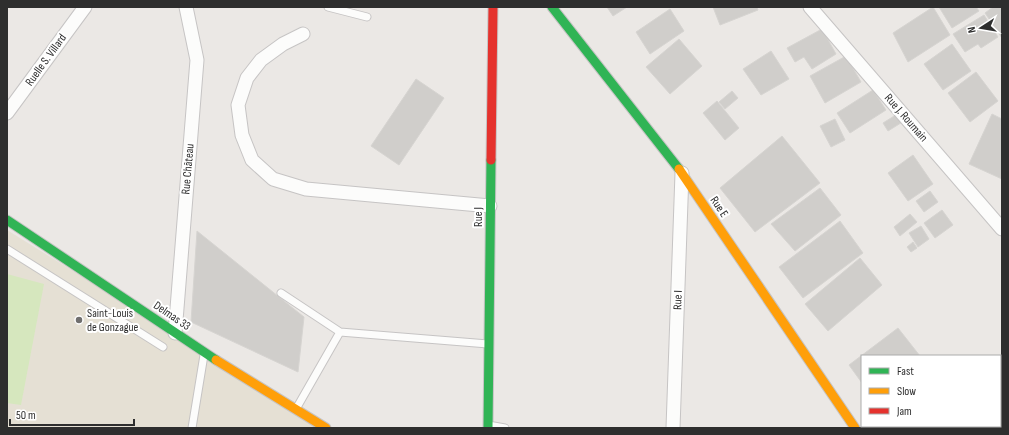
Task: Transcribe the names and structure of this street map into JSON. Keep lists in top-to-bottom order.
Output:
{
  "streets": {
    "street": [
      "Ruelle S. Villard",
      "Rue J. Roumain",
      "Rue Château",
      "Rue E",
      "Rue J",
      "Rue I",
      "Delmas 33"
    ]
  },
  "crossings": [
    ["Rue Château", "Delmas 33"],
    ["Rue E", "Rue I"]
  ],
  "places": ["Saint-Louis de Gonzague"],
  "legend": ["Fast", "Slow", "Jam"],
  "scale_bar": "50 m",
  "north": "left"
}
